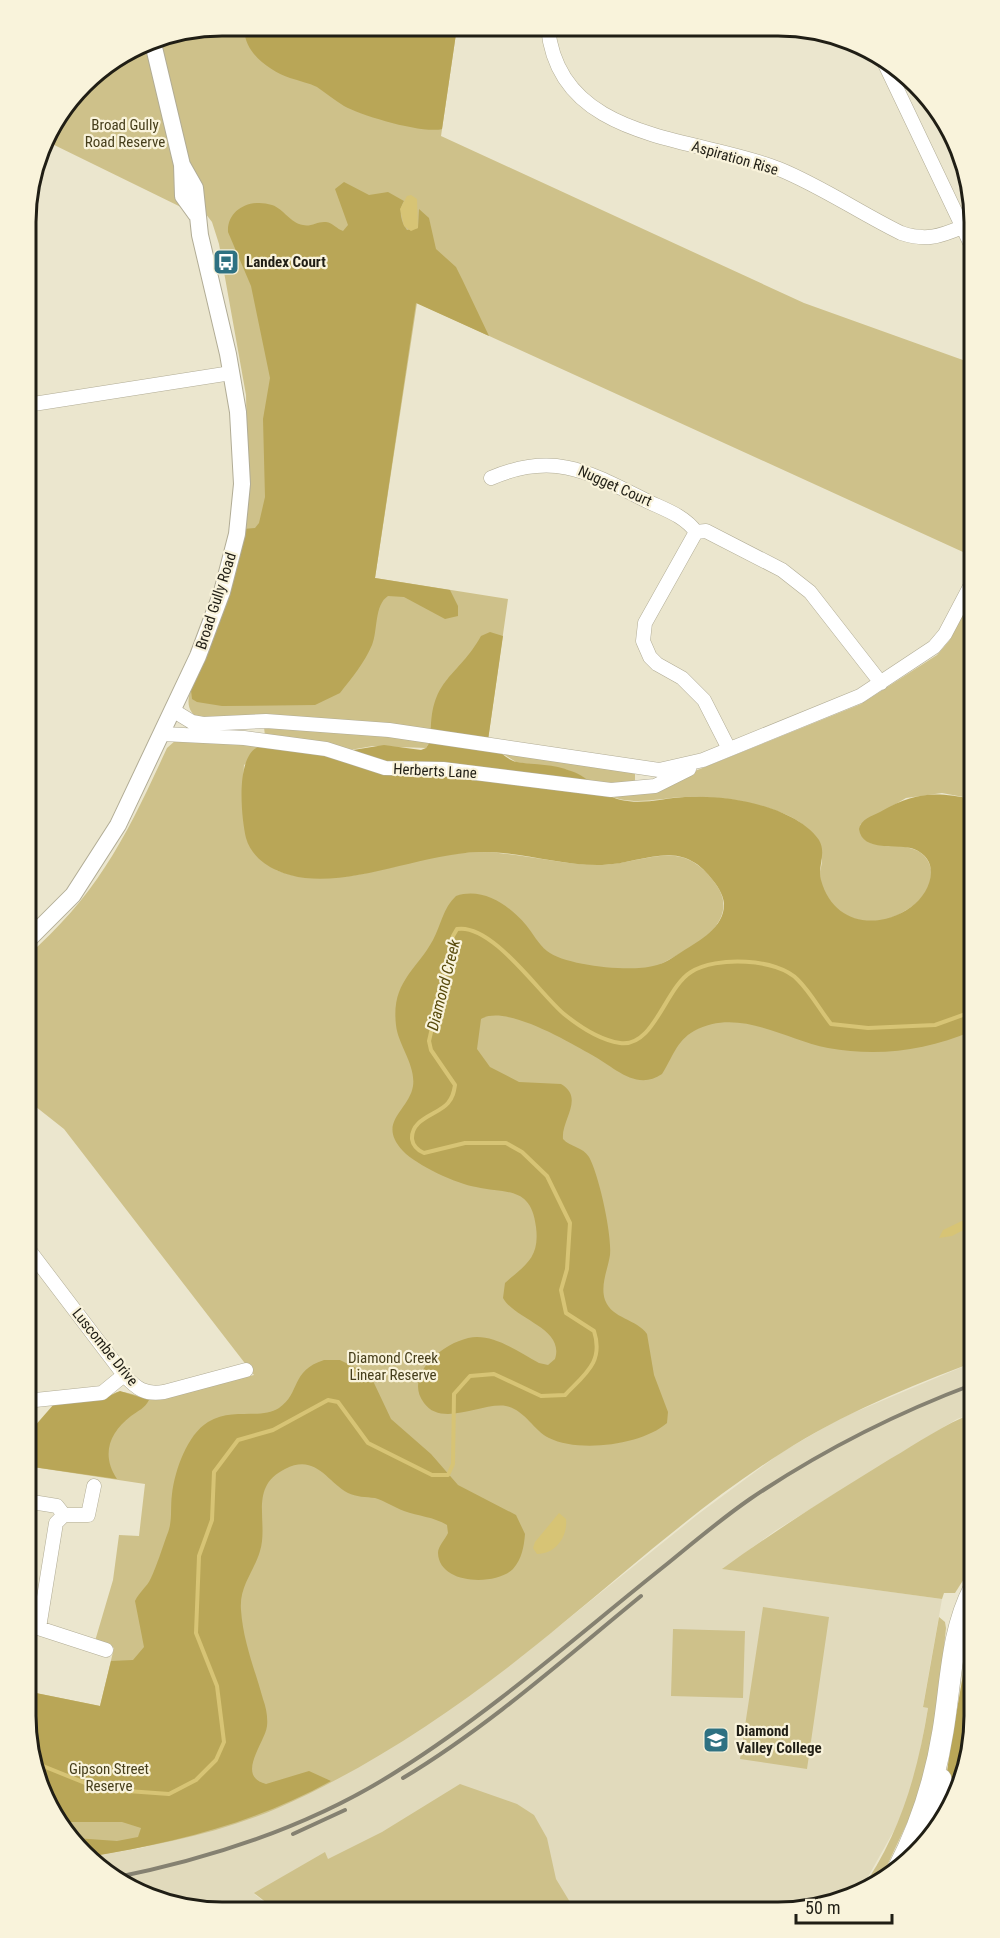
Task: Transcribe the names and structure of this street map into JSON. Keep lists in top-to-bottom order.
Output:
{
  "streets": {
    "street": [
      "Aspiration Rise",
      "Nugget Court",
      "Broad Gully Road",
      "Herberts Lane",
      "Luscombe Drive"
    ]
  },
  "crossings": [
    ["Broad Gully Road", "Herberts Lane"]
  ],
  "water": ["Diamond Creek"],
  "parks": ["Broad Gully Road Reserve", "Diamond Creek Linear Reserve", "Gipson Street Reserve"],
  "places": {
    "bus stop": ["Landex Court"],
    "school or university": ["Diamond Valley College"]
  },
  "scale_bar": "50 m"
}
